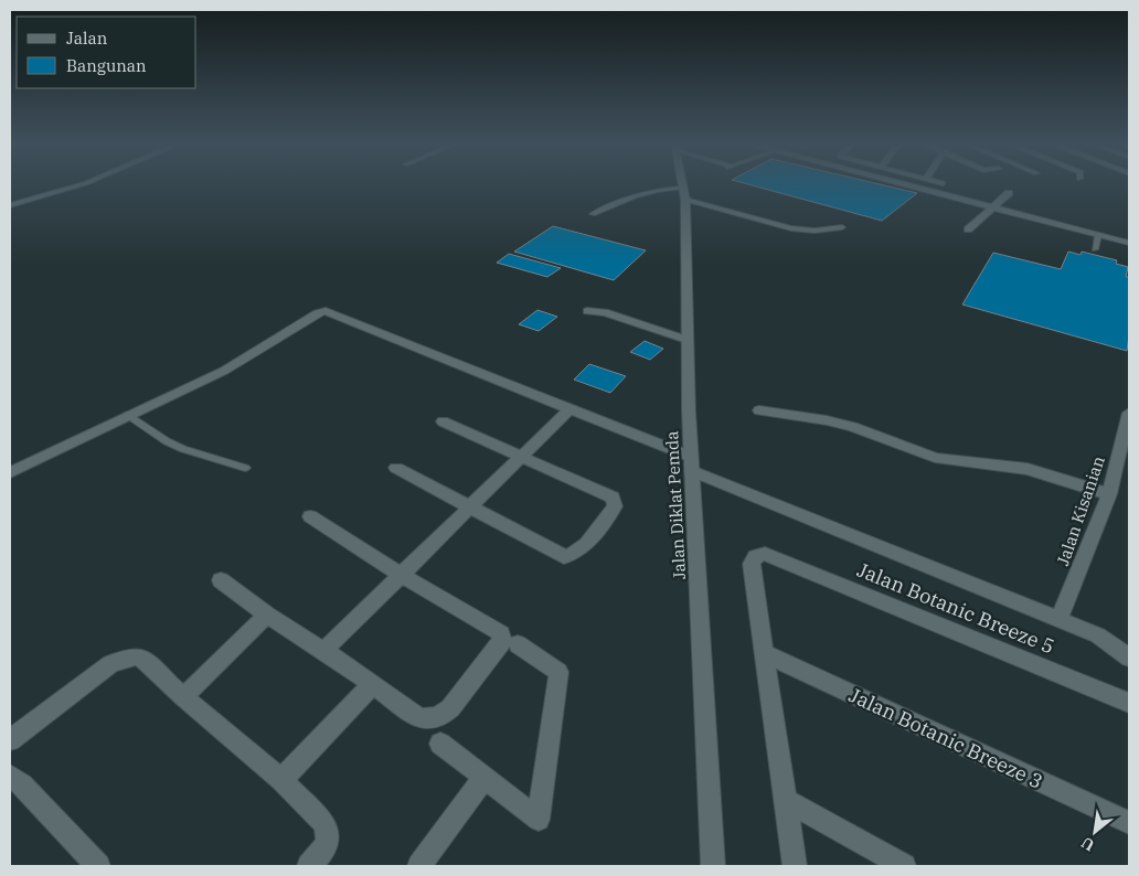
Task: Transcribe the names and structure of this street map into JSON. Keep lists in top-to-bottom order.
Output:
{
  "streets": {
    "street": [
      "Jalan Diklat Pemda",
      "Jalan Kisanian",
      "Jalan Botanic Breeze 5",
      "Jalan Botanic Breeze 3"
    ]
  },
  "crossings": [
    ["Jalan Botanic Breeze 5", "Jalan Botanic Breeze 3"]
  ],
  "legend": ["Jalan", "Bangunan"],
  "north": "bottom left"
}
